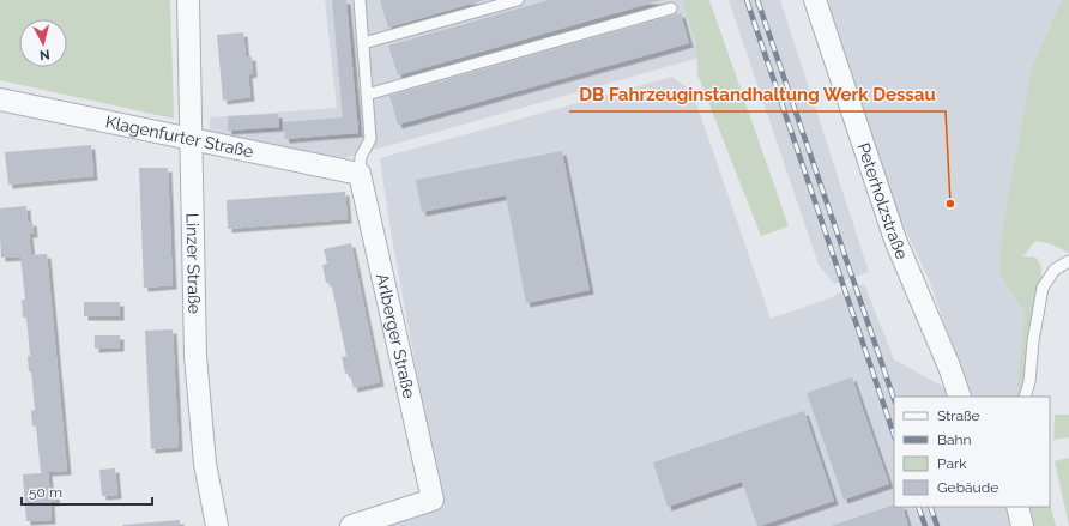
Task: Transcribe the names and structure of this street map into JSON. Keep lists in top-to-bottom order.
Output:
{
  "streets": {
    "street": [
      "Klagenfurter Straße",
      "Peterholzstraße",
      "Linzer Straße",
      "Arlberger Straße"
    ]
  },
  "crossings": [
    ["Klagenfurter Straße", "Linzer Straße"],
    ["Klagenfurter Straße", "Arlberger Straße"]
  ],
  "places": ["DB Fahrzeuginstandhaltung Werk Dessau"],
  "legend": [
    "Straße",
    "Bahn",
    "Park",
    "Gebäude"
  ],
  "scale_bar": "50 m",
  "north": "bottom"
}
